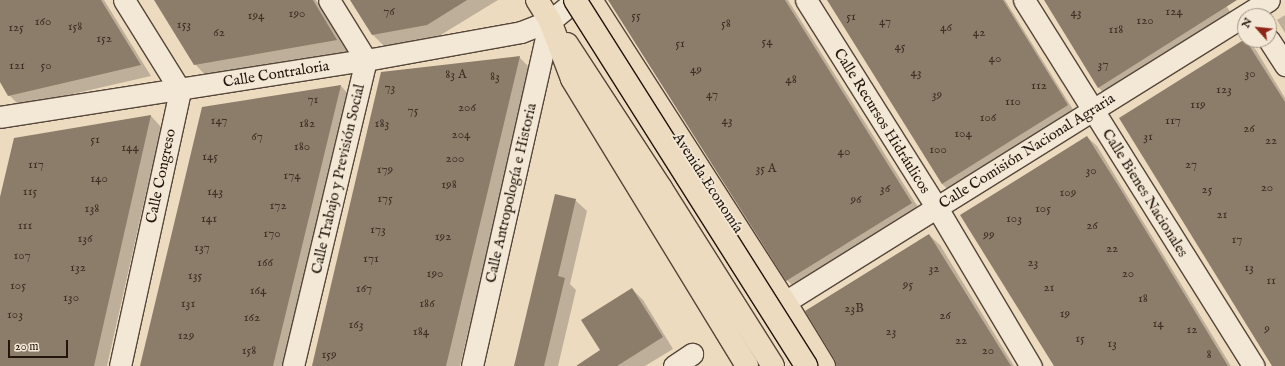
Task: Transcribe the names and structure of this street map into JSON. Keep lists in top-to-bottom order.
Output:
{
  "streets": {
    "main road": ["Avenida Economía"],
    "street": [
      "Calle Contraloria",
      "Calle Recursos Hidráulicos",
      "Calle Comisión Nacional Agraria",
      "Calle Congreso",
      "Calle Trabajo y Previsión Social",
      "Calle Antropología e Historia",
      "Calle Bienes Nacionales"
    ]
  },
  "crossings": [
    ["Calle Contraloria", "Calle Congreso"],
    ["Calle Contraloria", "Calle Trabajo y Previsión Social"],
    ["Calle Contraloria", "Calle Antropología e Historia"],
    ["Calle Recursos Hidráulicos", "Calle Comisión Nacional Agraria"],
    ["Calle Comisión Nacional Agraria", "Avenida Economía"],
    ["Calle Comisión Nacional Agraria", "Calle Bienes Nacionales"]
  ],
  "house_numbers": [
    "76",
    "124",
    "43",
    "190",
    "194",
    "55",
    "51",
    "120",
    "160",
    "47",
    "58",
    "153",
    "158",
    "125",
    "46",
    "118",
    "62",
    "42",
    "152",
    "54",
    "51",
    "45",
    "40",
    "37",
    "121",
    "50",
    "49",
    "43",
    "30",
    "83 A",
    "83",
    "48",
    "112",
    "73",
    "123",
    "47",
    "39",
    "71",
    "110",
    "119",
    "206",
    "75",
    "106",
    "147",
    "43",
    "117",
    "182",
    "183",
    "26",
    "104",
    "204",
    "67",
    "31",
    "51",
    "22",
    "180",
    "144",
    "100",
    "40",
    "145",
    "200",
    "117",
    "27",
    "35 A",
    "179",
    "30",
    "174",
    "140",
    "198",
    "20",
    "36",
    "25",
    "115",
    "143",
    "109",
    "175",
    "96",
    "172",
    "138",
    "105",
    "21",
    "141",
    "103",
    "111",
    "26",
    "173",
    "170",
    "99",
    "192",
    "136",
    "17",
    "137",
    "22",
    "107",
    "171",
    "166",
    "23",
    "132",
    "13",
    "32",
    "190",
    "20",
    "135",
    "11",
    "95",
    "105",
    "21",
    "167",
    "164",
    "130",
    "18",
    "131",
    "186",
    "23B",
    "19",
    "103",
    "26",
    "162",
    "14",
    "163",
    "9",
    "12",
    "184",
    "23",
    "129",
    "15",
    "22",
    "13",
    "158",
    "20",
    "159",
    "8"
  ],
  "scale_bar": "20 m",
  "north": "top left"
}
